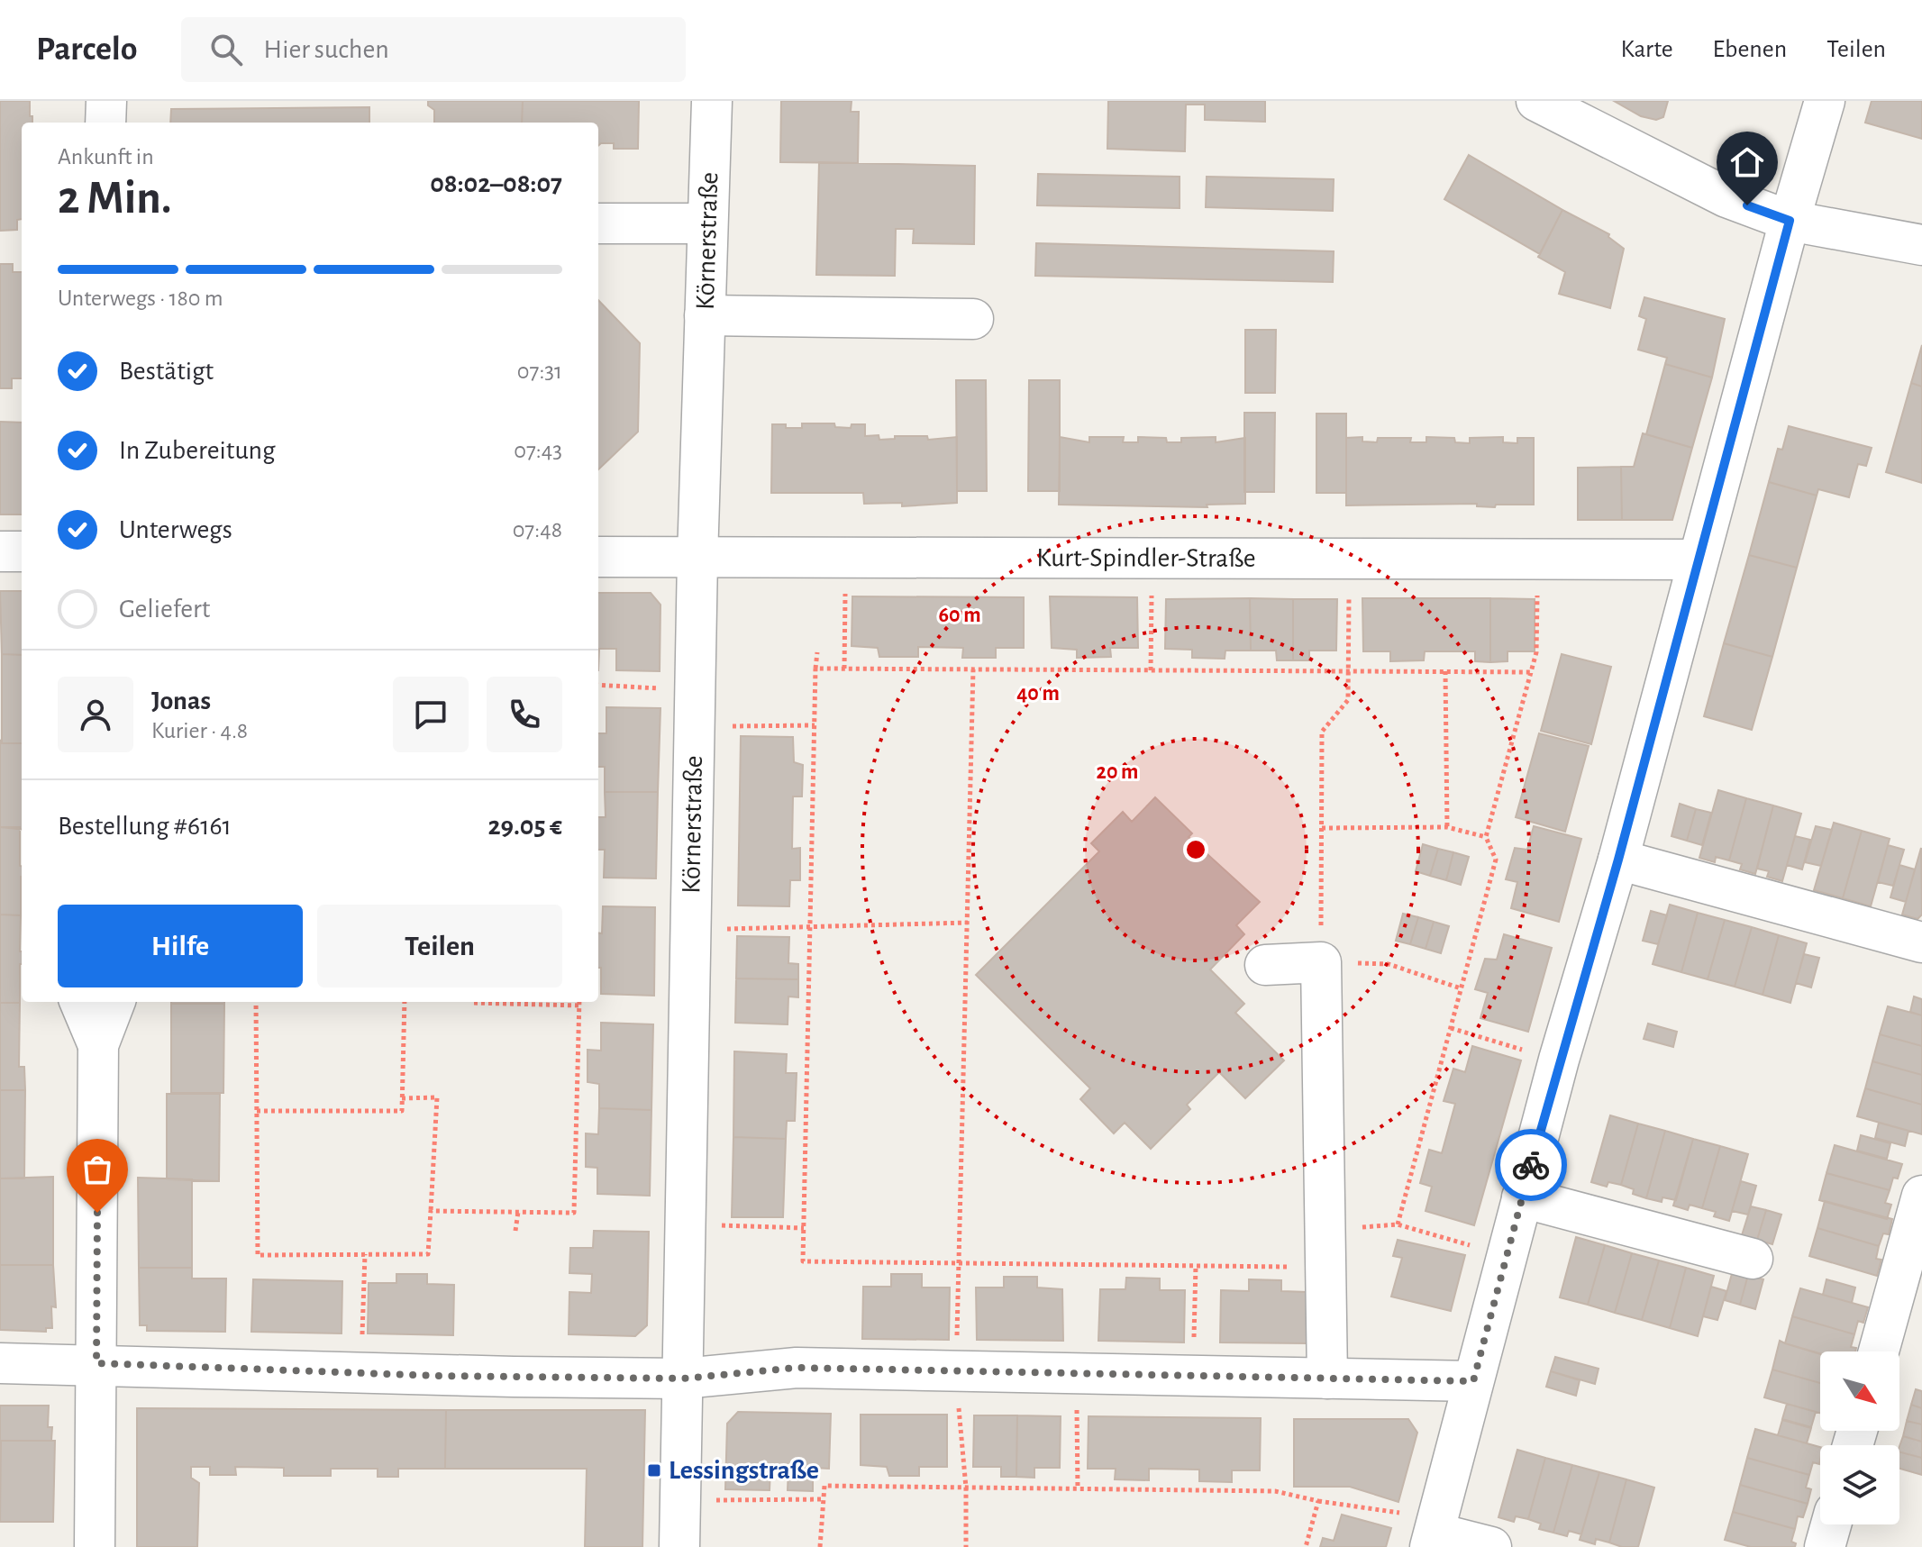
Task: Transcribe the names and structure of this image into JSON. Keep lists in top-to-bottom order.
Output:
{
  "streets": {
    "street": ["Körnerstraße", "Kurt-Spindler-Straße"]
  },
  "crossings": [
    ["Körnerstraße", "Kurt-Spindler-Straße"]
  ],
  "places": {
    "transit": ["Lessingstraße"]
  },
  "north": "bottom right",
  "page": {
    "header": "Parcelo",
    "search": "Hier suchen",
    "nav": ["Karte", "Ebenen", "Teilen"],
    "heading": ["2 Min.", "Ankunft in", "08:02–08:07"],
    "panel": [
      "Jonas",
      "Kurier · 4.8",
      "Bestellung #6161",
      "29.05 €"
    ],
    "bar": "Unterwegs · 180 m",
    "list": [
      ["Bestätigt", "07:31"],
      ["In Zubereitung", "07:43"],
      ["Unterwegs", "07:48"],
      "Geliefert"
    ],
    "buttons": ["Hilfe", "Teilen"]
  },
  "rings": ["60 m", "40 m", "20 m"]
}
